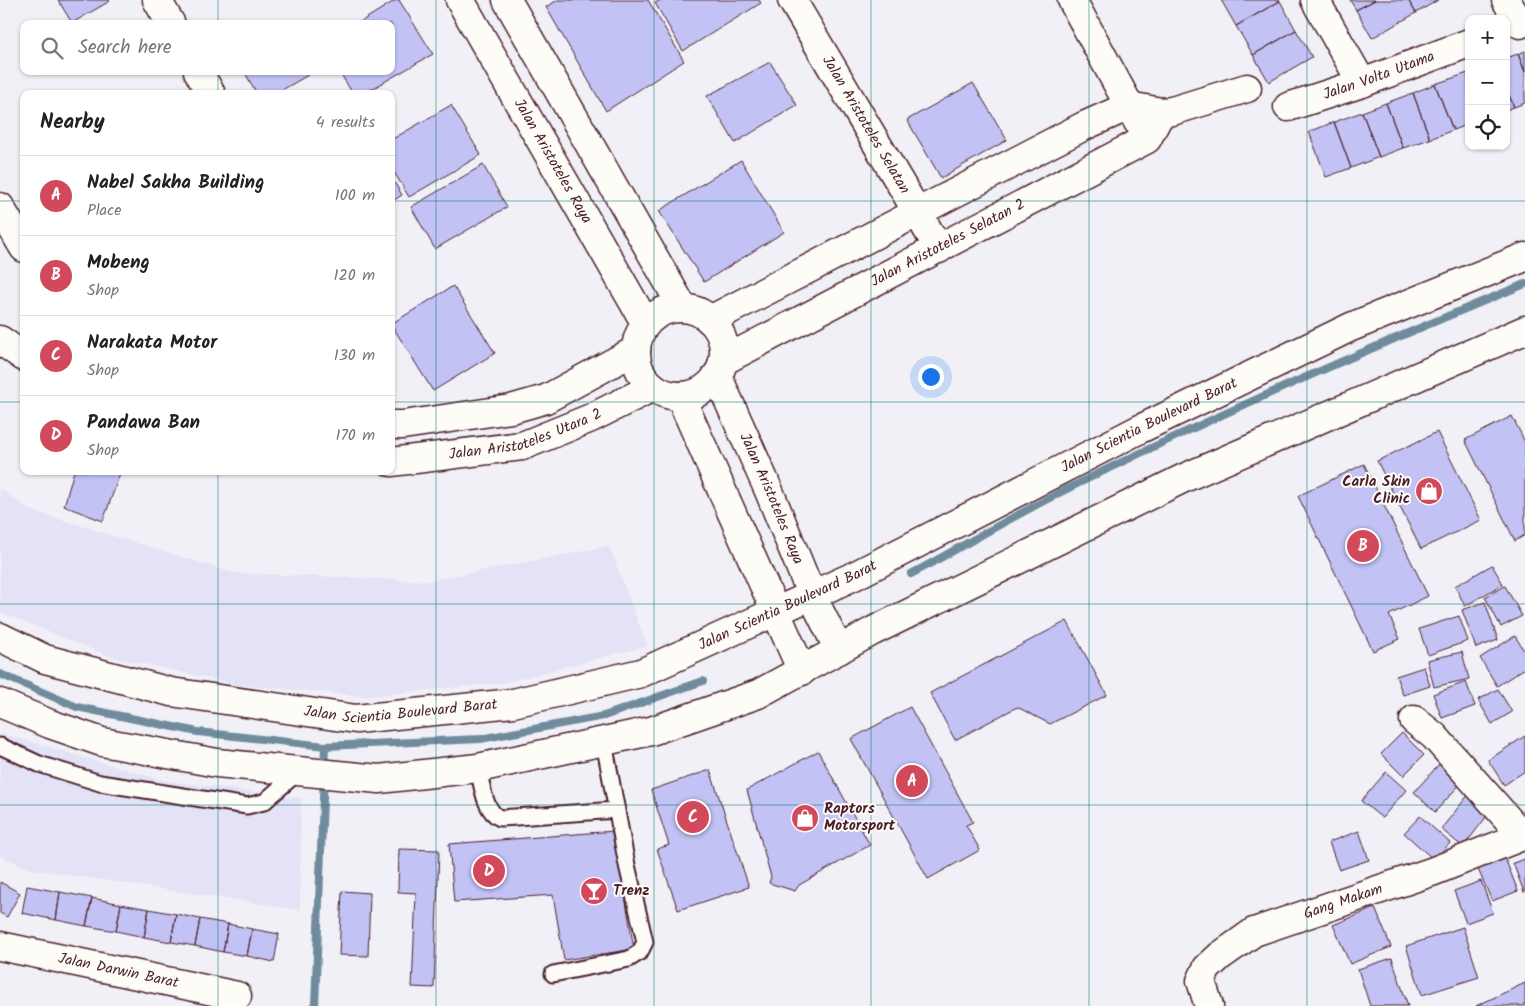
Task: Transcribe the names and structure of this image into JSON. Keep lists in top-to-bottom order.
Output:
{
  "streets": {
    "street": [
      "Jalan Volta Utama",
      "Jalan Aristoteles Selatan",
      "Jalan Aristoteles Raya",
      "Jalan Aristoteles Selatan 2",
      "Jalan Scientia Boulevard Barat",
      "Jalan Aristoteles Utara 2",
      "Gang Makam",
      "Jalan Darwin Barat"
    ]
  },
  "crossings": [
    ["Jalan Aristoteles Selatan", "Jalan Aristoteles Selatan 2"],
    ["Jalan Aristoteles Raya", "Jalan Aristoteles Selatan 2"],
    ["Jalan Aristoteles Raya", "Jalan Scientia Boulevard Barat"],
    ["Jalan Aristoteles Raya", "Jalan Aristoteles Utara 2"],
    ["Jalan Aristoteles Selatan 2", "Jalan Aristoteles Utara 2"]
  ],
  "places": {
    "shop": ["Carla Skin Clinic", "Raptors Motorsport"],
    "bar": ["Trenz"]
  },
  "page": {
    "map_buttons": ["+", "−"],
    "search": "Search here",
    "heading": ["Nearby", "4 results"],
    "list": [
      {
        "mark": "A",
        "name": "Nabel Sakha Building",
        "note": "Place",
        "value": "100 m"
      },
      {
        "mark": "B",
        "name": "Mobeng",
        "note": "Shop",
        "value": "120 m"
      },
      {
        "mark": "C",
        "name": "Narakata Motor",
        "note": "Shop",
        "value": "130 m"
      },
      {
        "mark": "D",
        "name": "Pandawa Ban",
        "note": "Shop",
        "value": "170 m"
      }
    ],
    "pins": [
      "B",
      "A",
      "C",
      "D"
    ]
  }
}
